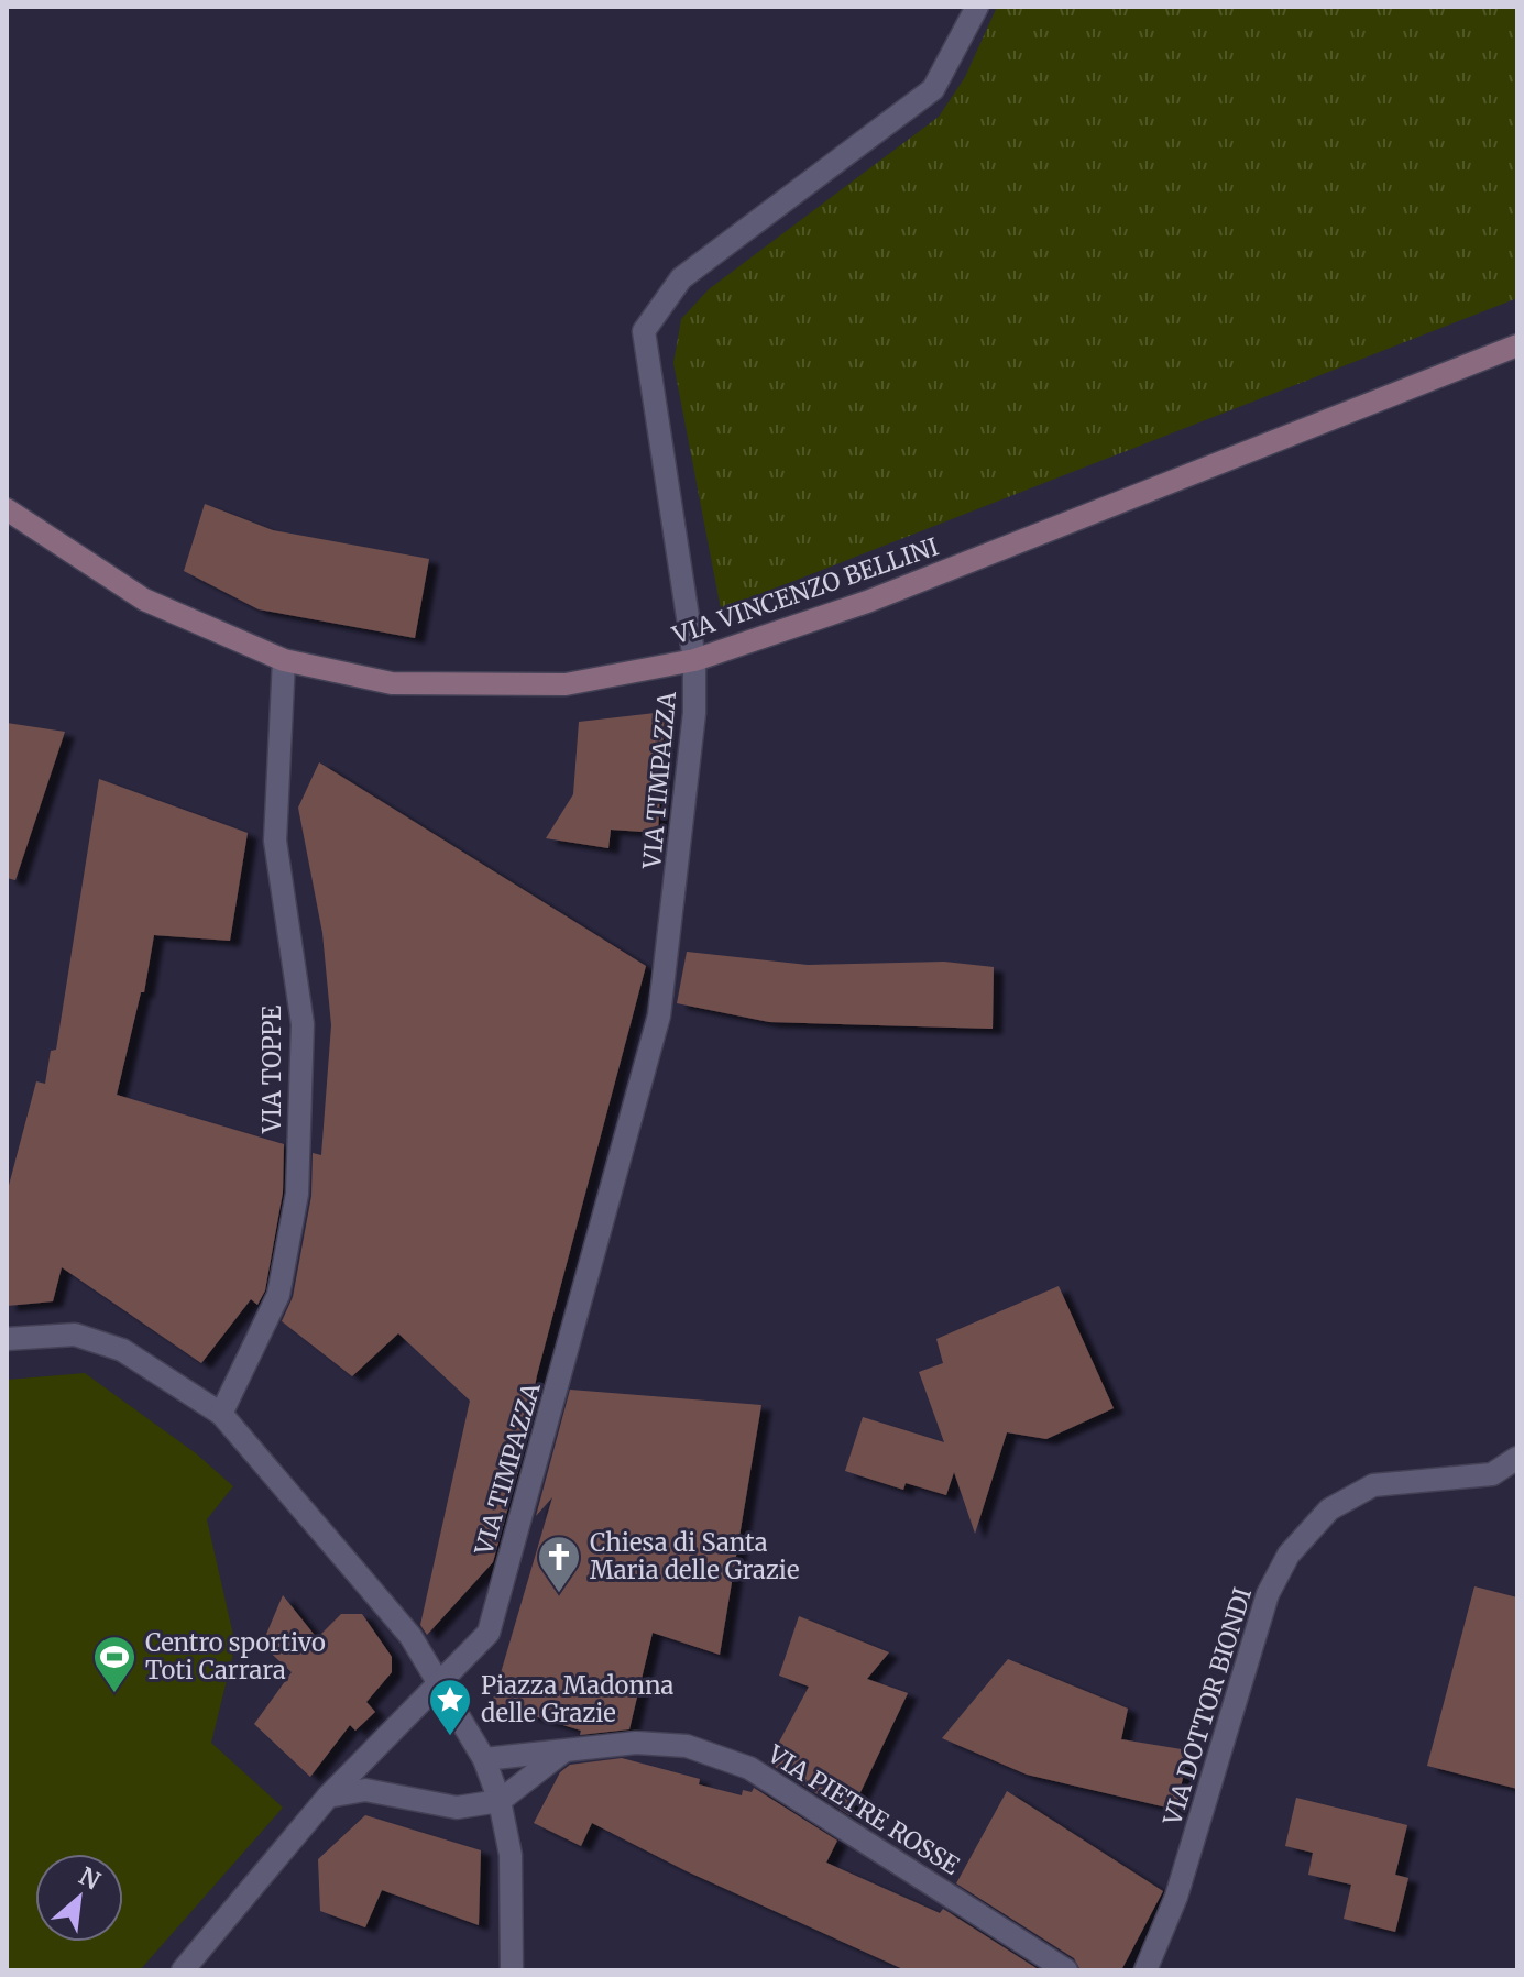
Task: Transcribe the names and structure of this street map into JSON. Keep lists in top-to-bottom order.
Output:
{
  "streets": {
    "street": [
      "VIA VINCENZO BELLINI",
      "VIA TIMPAZZA",
      "VIA TOPPE",
      "VIA DOTTOR BIONDI",
      "VIA PIETRE ROSSE"
    ]
  },
  "crossings": [
    ["VIA VINCENZO BELLINI", "VIA TIMPAZZA"],
    ["VIA VINCENZO BELLINI", "VIA TOPPE"]
  ],
  "places": {
    "church": ["Chiesa di Santa Maria delle Grazie"],
    "sports": ["Centro sportivo Toti Carrara"],
    "place": ["Piazza Madonna delle Grazie"]
  },
  "north": "top right"
}
